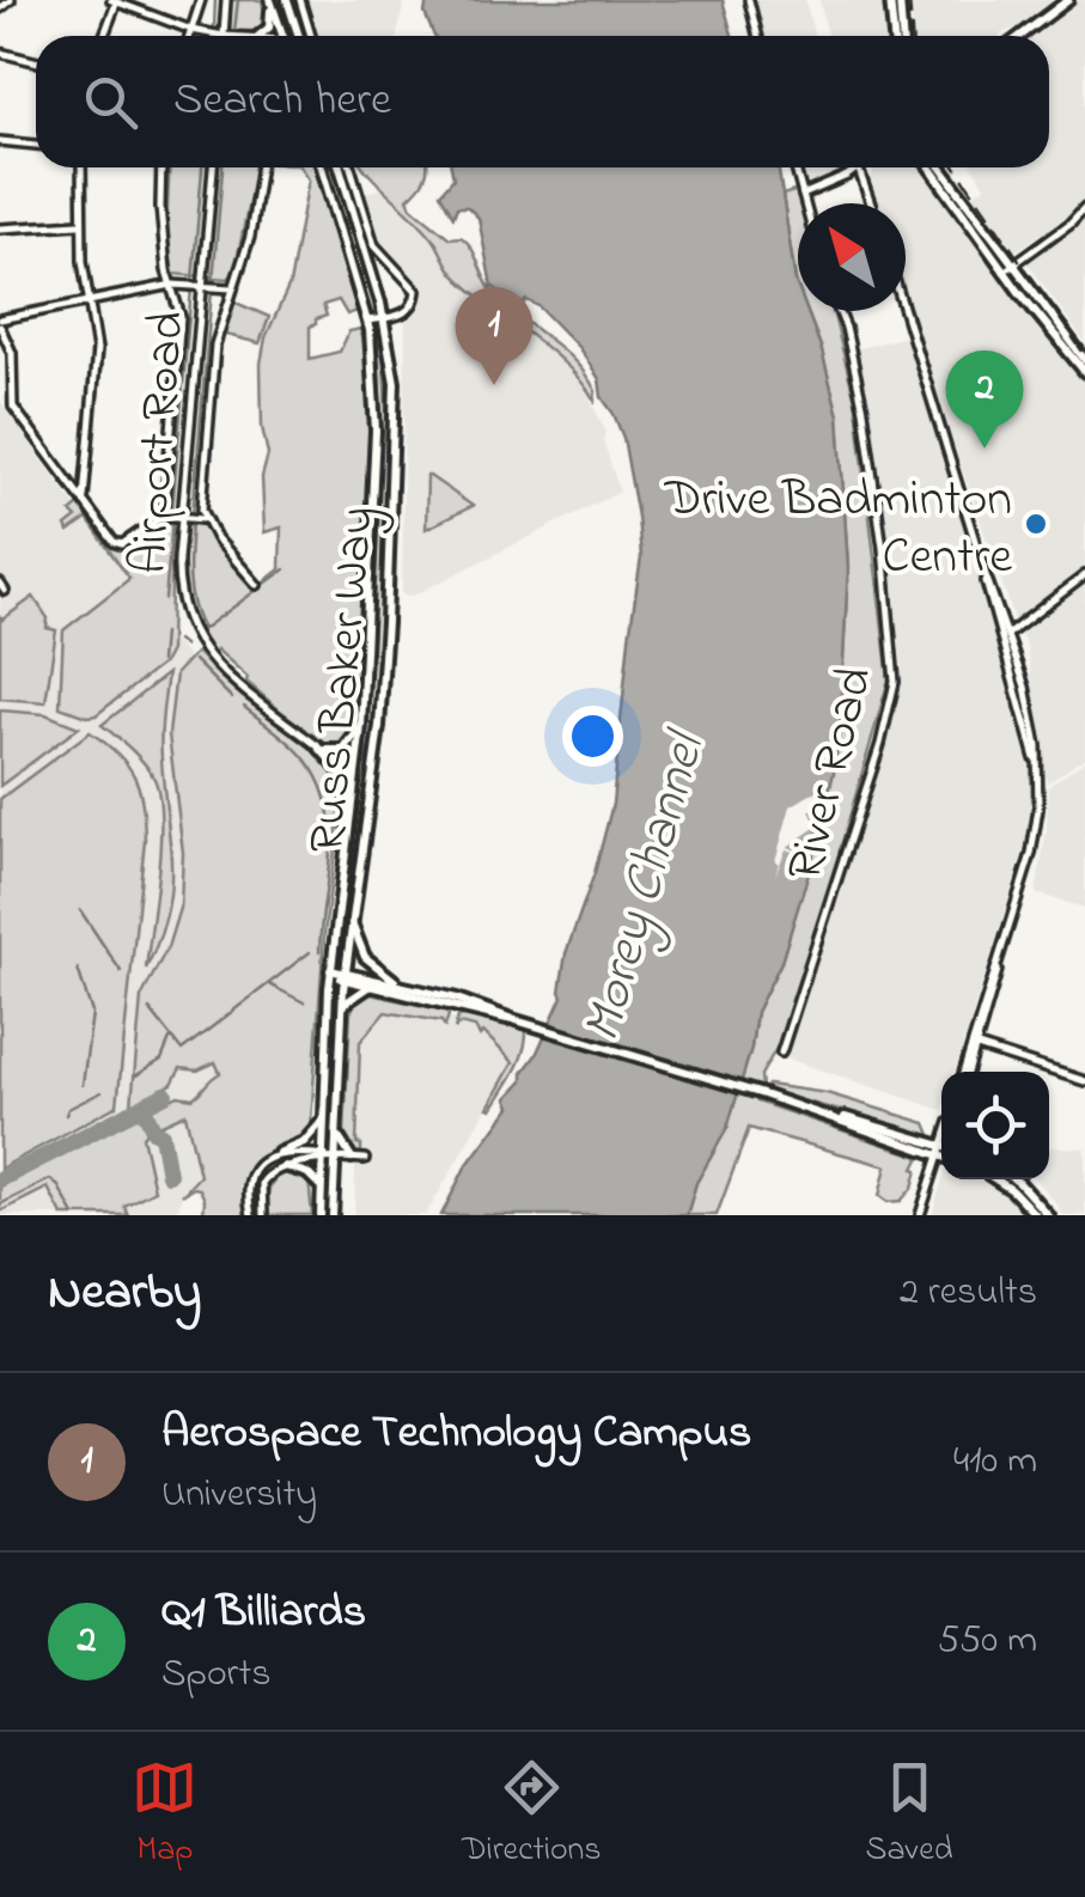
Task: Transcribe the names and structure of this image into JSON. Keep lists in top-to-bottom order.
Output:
{
  "streets": {
    "main road": ["Russ Baker Way"],
    "street": ["Airport Road", "River Road"]
  },
  "water": ["Morey Channel"],
  "places": ["Drive Badminton Centre"],
  "north": "top left",
  "page": {
    "search": "Search here",
    "pins": ["1", "2"],
    "heading": ["Nearby", "2 results"],
    "list": [
      {
        "mark": "1",
        "name": "Aerospace Technology Campus",
        "note": "University",
        "value": "410 m"
      },
      {
        "mark": "2",
        "name": "Q1 Billiards",
        "note": "Sports",
        "value": "550 m"
      }
    ],
    "nav": ["Map", "Directions", "Saved"]
  }
}
